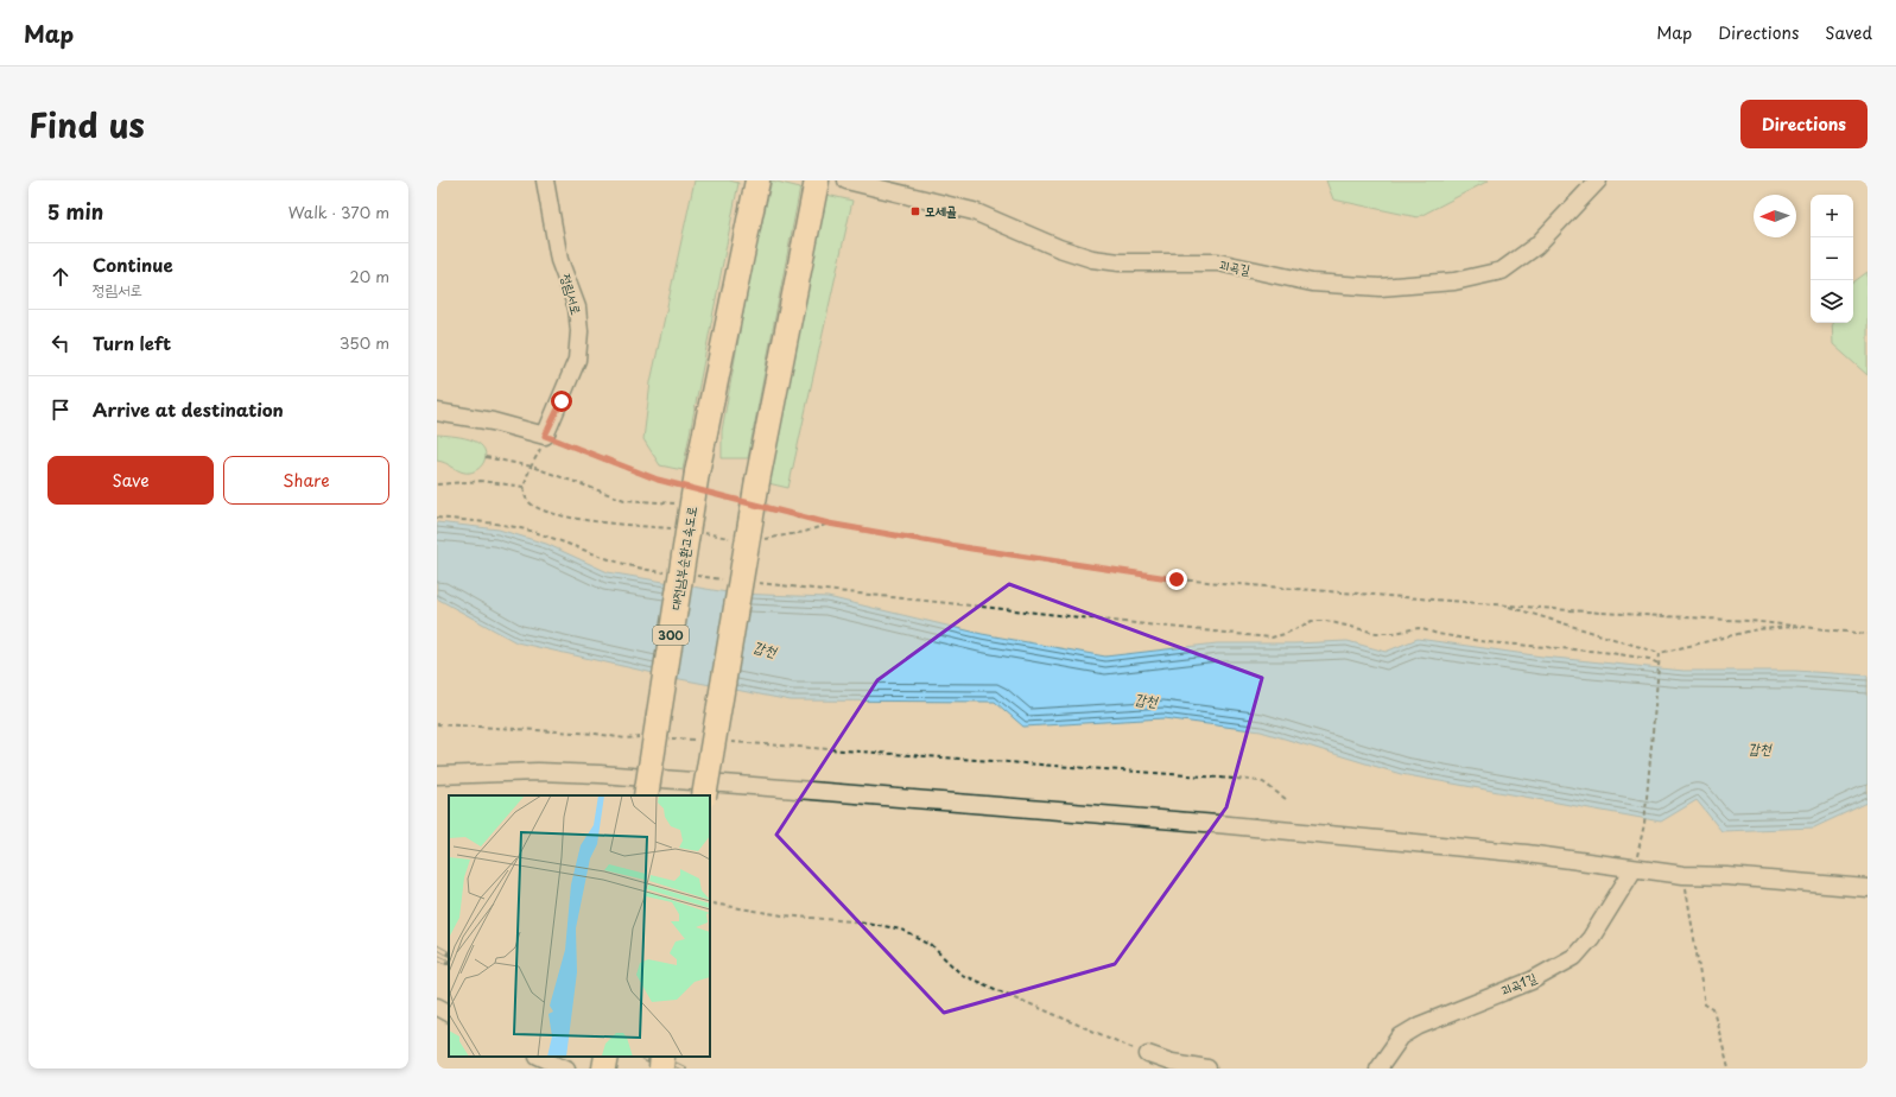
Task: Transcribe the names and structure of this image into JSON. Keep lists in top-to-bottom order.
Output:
{
  "streets": {
    "highway": ["대전남부순환고속도로", "300"],
    "street": ["괴곡길", "정림서로", "괴곡1길"]
  },
  "water": ["갑천"],
  "places": {
    "transit": ["모세골"]
  },
  "north": "left",
  "page": {
    "header": "Map",
    "nav": ["Map", "Directions", "Saved"],
    "title": "Find us",
    "buttons": [
      "Directions",
      ["Save", "Share"]
    ],
    "heading": ["5 min", "Walk · 370 m"],
    "map_buttons": ["+", "−"],
    "list": [
      ["Continue", "정림서로", "20 m"],
      ["Turn left", "350 m"],
      "Arrive at destination"
    ]
  }
}
